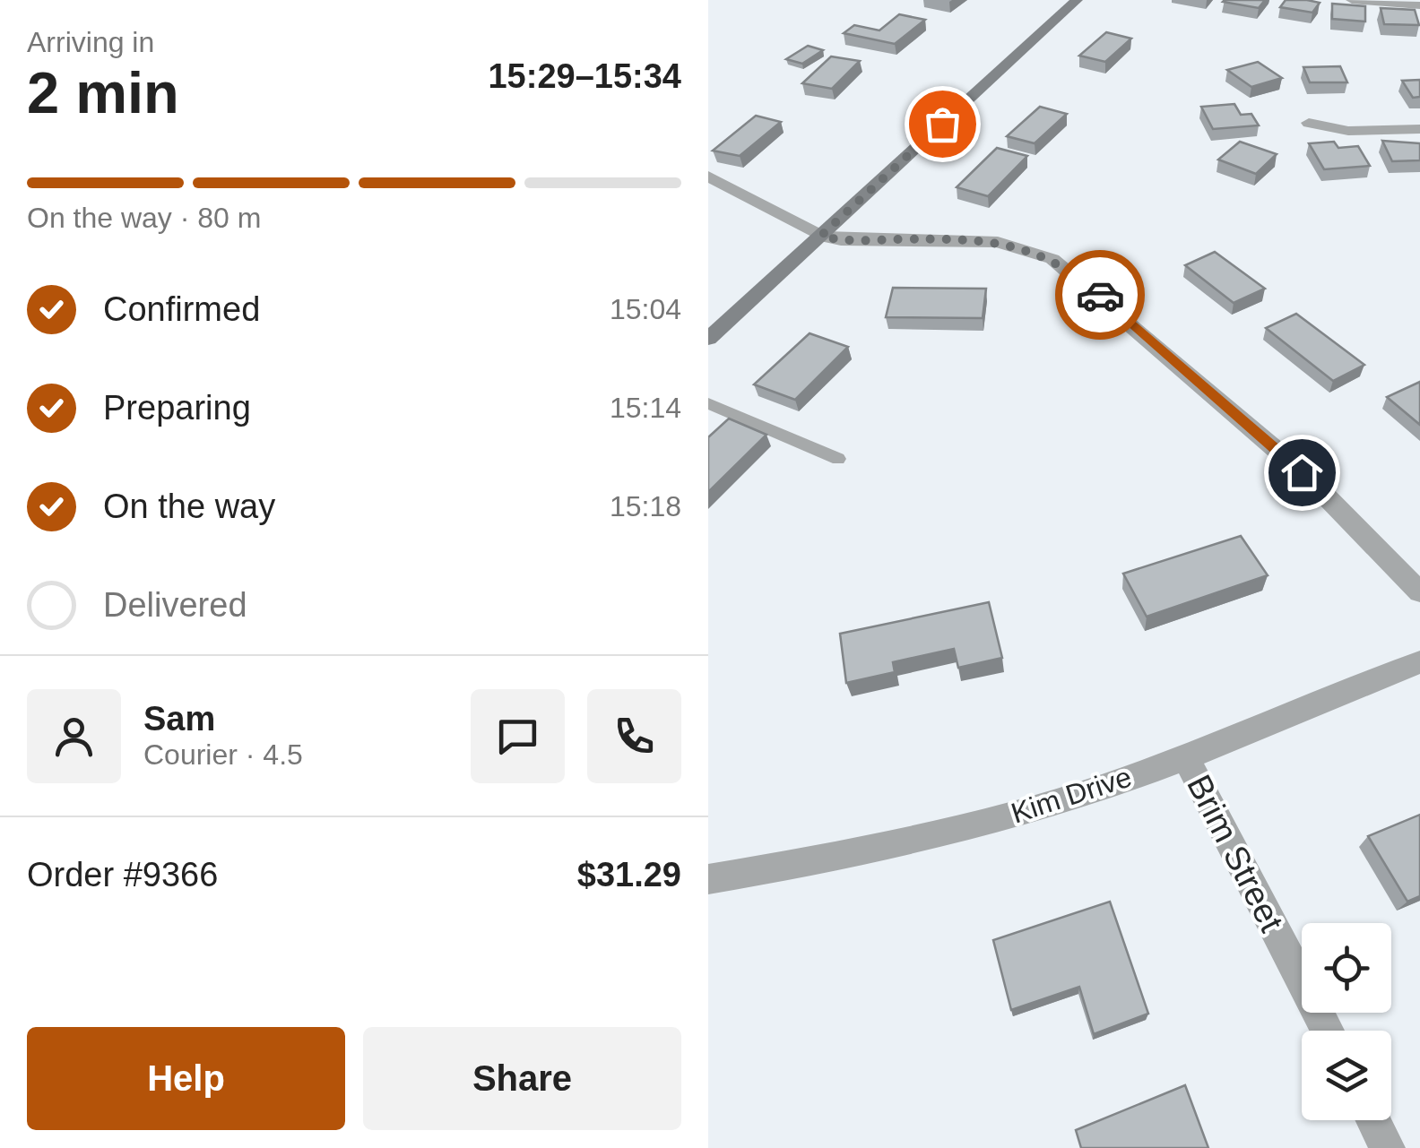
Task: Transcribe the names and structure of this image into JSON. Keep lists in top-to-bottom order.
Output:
{
  "streets": {
    "street": ["Kim Drive", "Brim Street"]
  },
  "crossings": [
    ["Kim Drive", "Brim Street"]
  ],
  "page": {
    "heading": ["2 min", "Arriving in", "15:29–15:34"],
    "panel": [
      "Sam",
      "Courier · 4.5",
      "Order #9366",
      "$31.29"
    ],
    "bar": "On the way · 80 m",
    "list": [
      ["Confirmed", "15:04"],
      ["Preparing", "15:14"],
      ["On the way", "15:18"],
      "Delivered"
    ],
    "buttons": ["Help", "Share"]
  }
}
